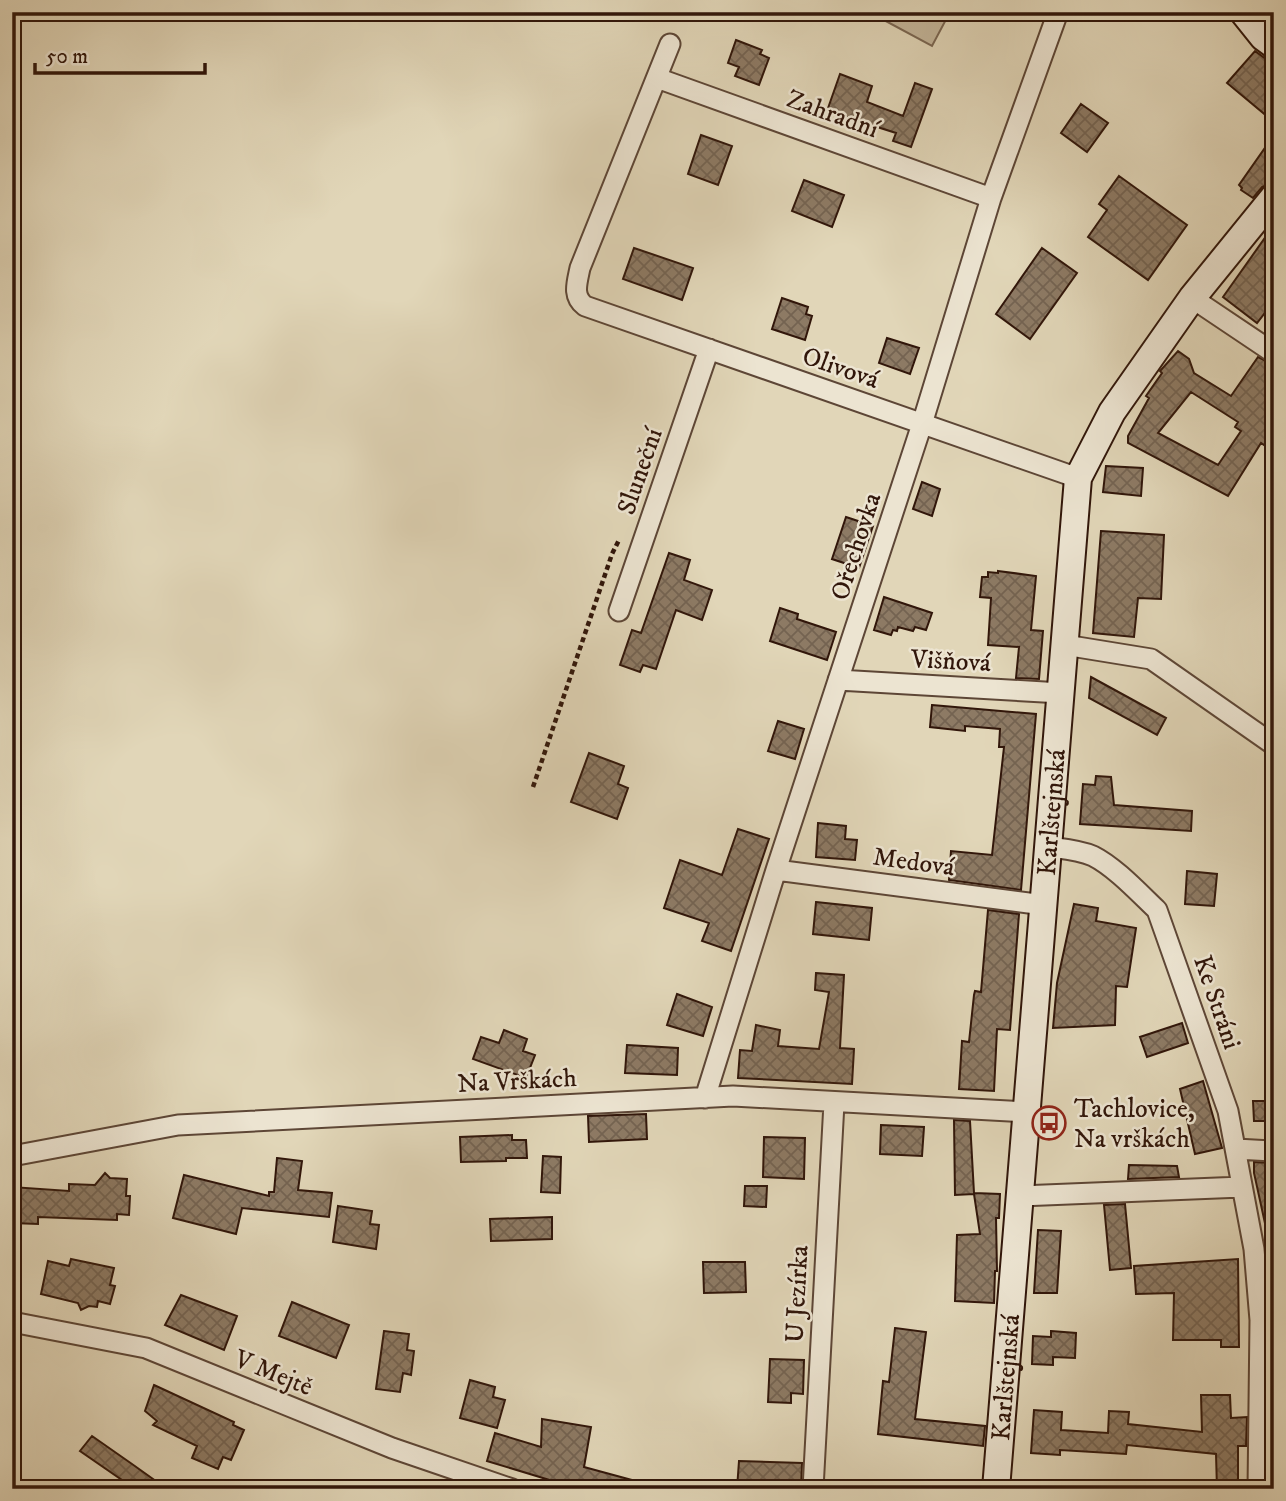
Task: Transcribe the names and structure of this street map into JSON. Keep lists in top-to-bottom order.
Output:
{
  "streets": {
    "main road": ["Karlštejnská"],
    "street": [
      "Zahradní",
      "Olivová",
      "Sluneční",
      "Ořechovka",
      "Višňová",
      "Medová",
      "Ke Stráni",
      "Na Vrškách",
      "U Jezírka",
      "V Mejtě"
    ]
  },
  "crossings": [
    ["Zahradní", "Olivová"],
    ["Zahradní", "Ořechovka"],
    ["Olivová", "Sluneční"],
    ["Olivová", "Ořechovka"],
    ["Olivová", "Karlštejnská"],
    ["Ořechovka", "Višňová"],
    ["Ořechovka", "Medová"],
    ["Ořechovka", "Na Vrškách"],
    ["Višňová", "Karlštejnská"],
    ["Karlštejnská", "Medová"],
    ["Karlštejnská", "Ke Stráni"],
    ["Karlštejnská", "Na Vrškách"],
    ["Na Vrškách", "U Jezírka"]
  ],
  "places": {
    "bus stop": ["Tachlovice, Na vrškách"]
  },
  "scale_bar": "50 m"
}
